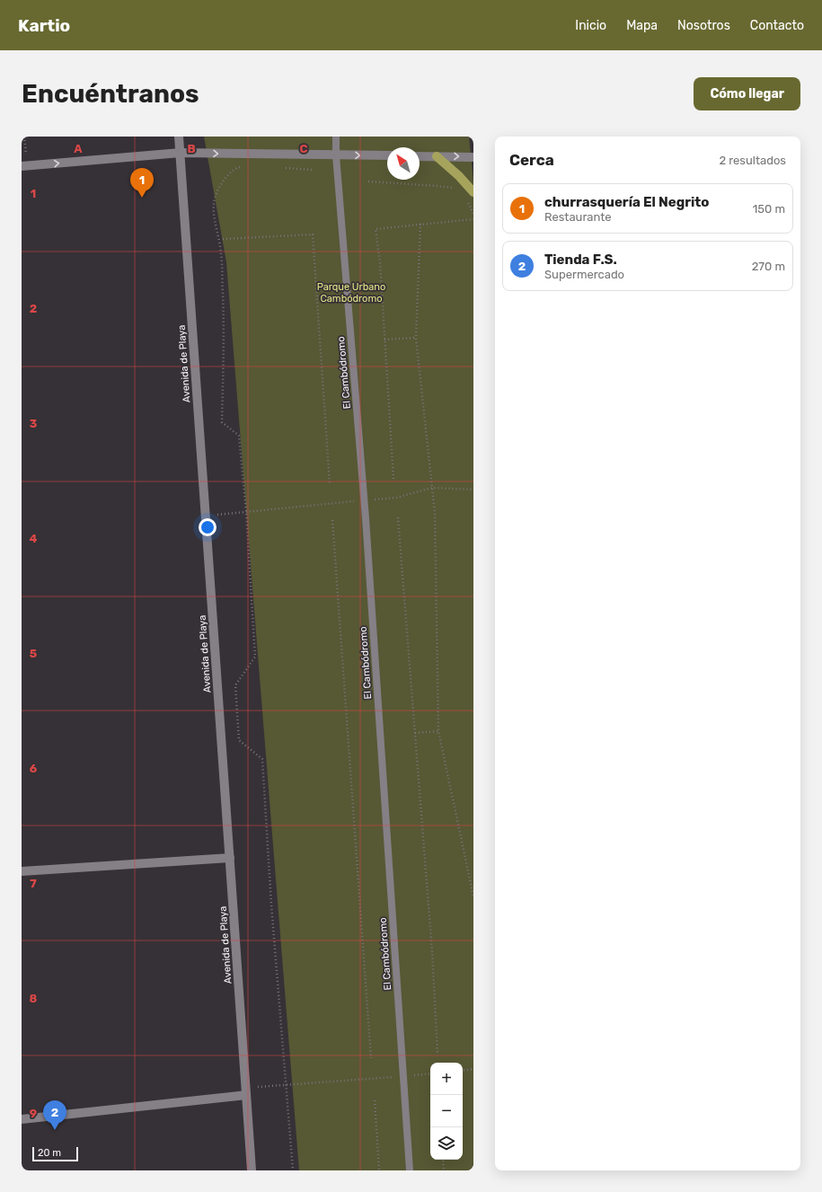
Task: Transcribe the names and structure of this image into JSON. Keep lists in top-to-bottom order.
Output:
{
  "streets": {
    "main road": ["Avenida de Playa"],
    "lane": ["El Cambódromo"]
  },
  "parks": ["Parque Urbano Cambódromo"],
  "scale_bar": "20 m",
  "north": "top left",
  "page": {
    "header": "Kartio",
    "nav": [
      "Inicio",
      "Mapa",
      "Nosotros",
      "Contacto"
    ],
    "buttons": "Cómo llegar",
    "title": "Encuéntranos",
    "heading": ["Cerca", "2 resultados"],
    "pins": ["1", "2"],
    "list": [
      {
        "mark": "1",
        "name": "churrasquería El Negrito",
        "note": "Restaurante",
        "value": "150 m"
      },
      {
        "mark": "2",
        "name": "Tienda F.S.",
        "note": "Supermercado",
        "value": "270 m"
      }
    ],
    "map_buttons": ["+", "−"],
    "scale": "20 m"
  },
  "grid": {
    "columns": ["A", "B", "C"],
    "rows": [
      "1",
      "2",
      "3",
      "4",
      "5",
      "6",
      "7",
      "8",
      "9"
    ]
  }
}
